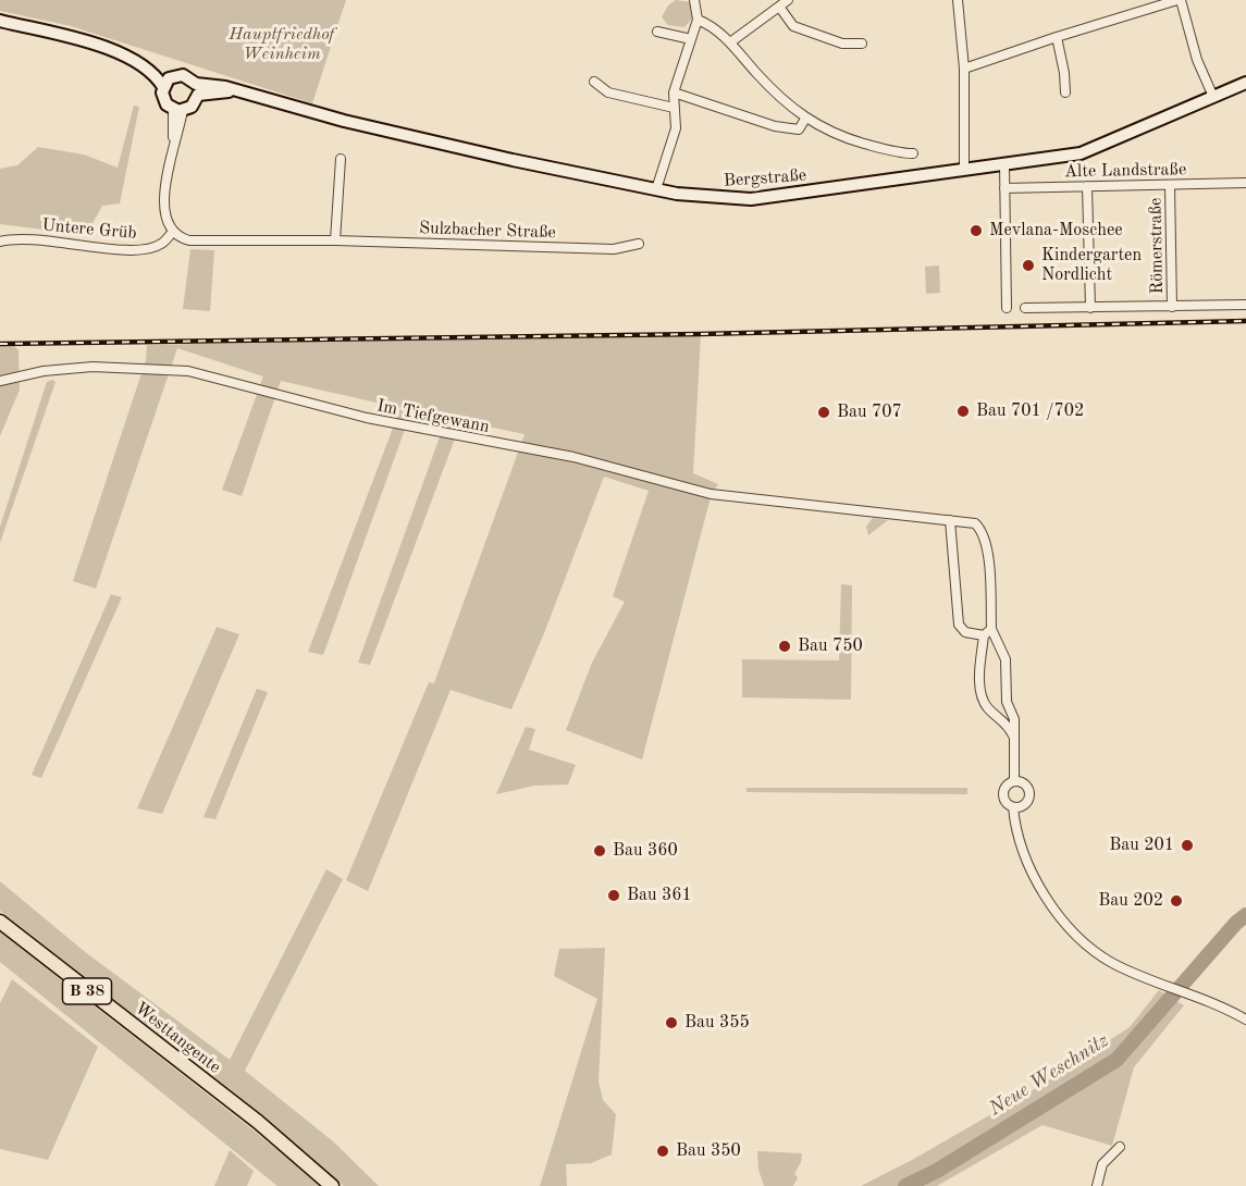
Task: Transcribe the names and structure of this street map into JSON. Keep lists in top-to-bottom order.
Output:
{
  "streets": {
    "main road": ["Bergstraße", "B 38", "Westtangente"],
    "street": [
      "Alte Landstraße",
      "Untere Grüb",
      "Sulzbacher Straße",
      "Römerstraße",
      "Im Tiefgewann"
    ]
  },
  "crossings": [
    ["Alte Landstraße", "Römerstraße"],
    ["Untere Grüb", "Sulzbacher Straße"]
  ],
  "water": ["Neue Weschnitz"],
  "parks": ["Hauptfriedhof Weinheim"],
  "places": [
    "Mevlana-Moschee",
    "Kindergarten Nordlicht",
    "Bau 701 /702",
    "Bau 707",
    "Bau 750",
    "Bau 201",
    "Bau 360",
    "Bau 361",
    "Bau 202",
    "Bau 355",
    "Bau 350"
  ]
}
